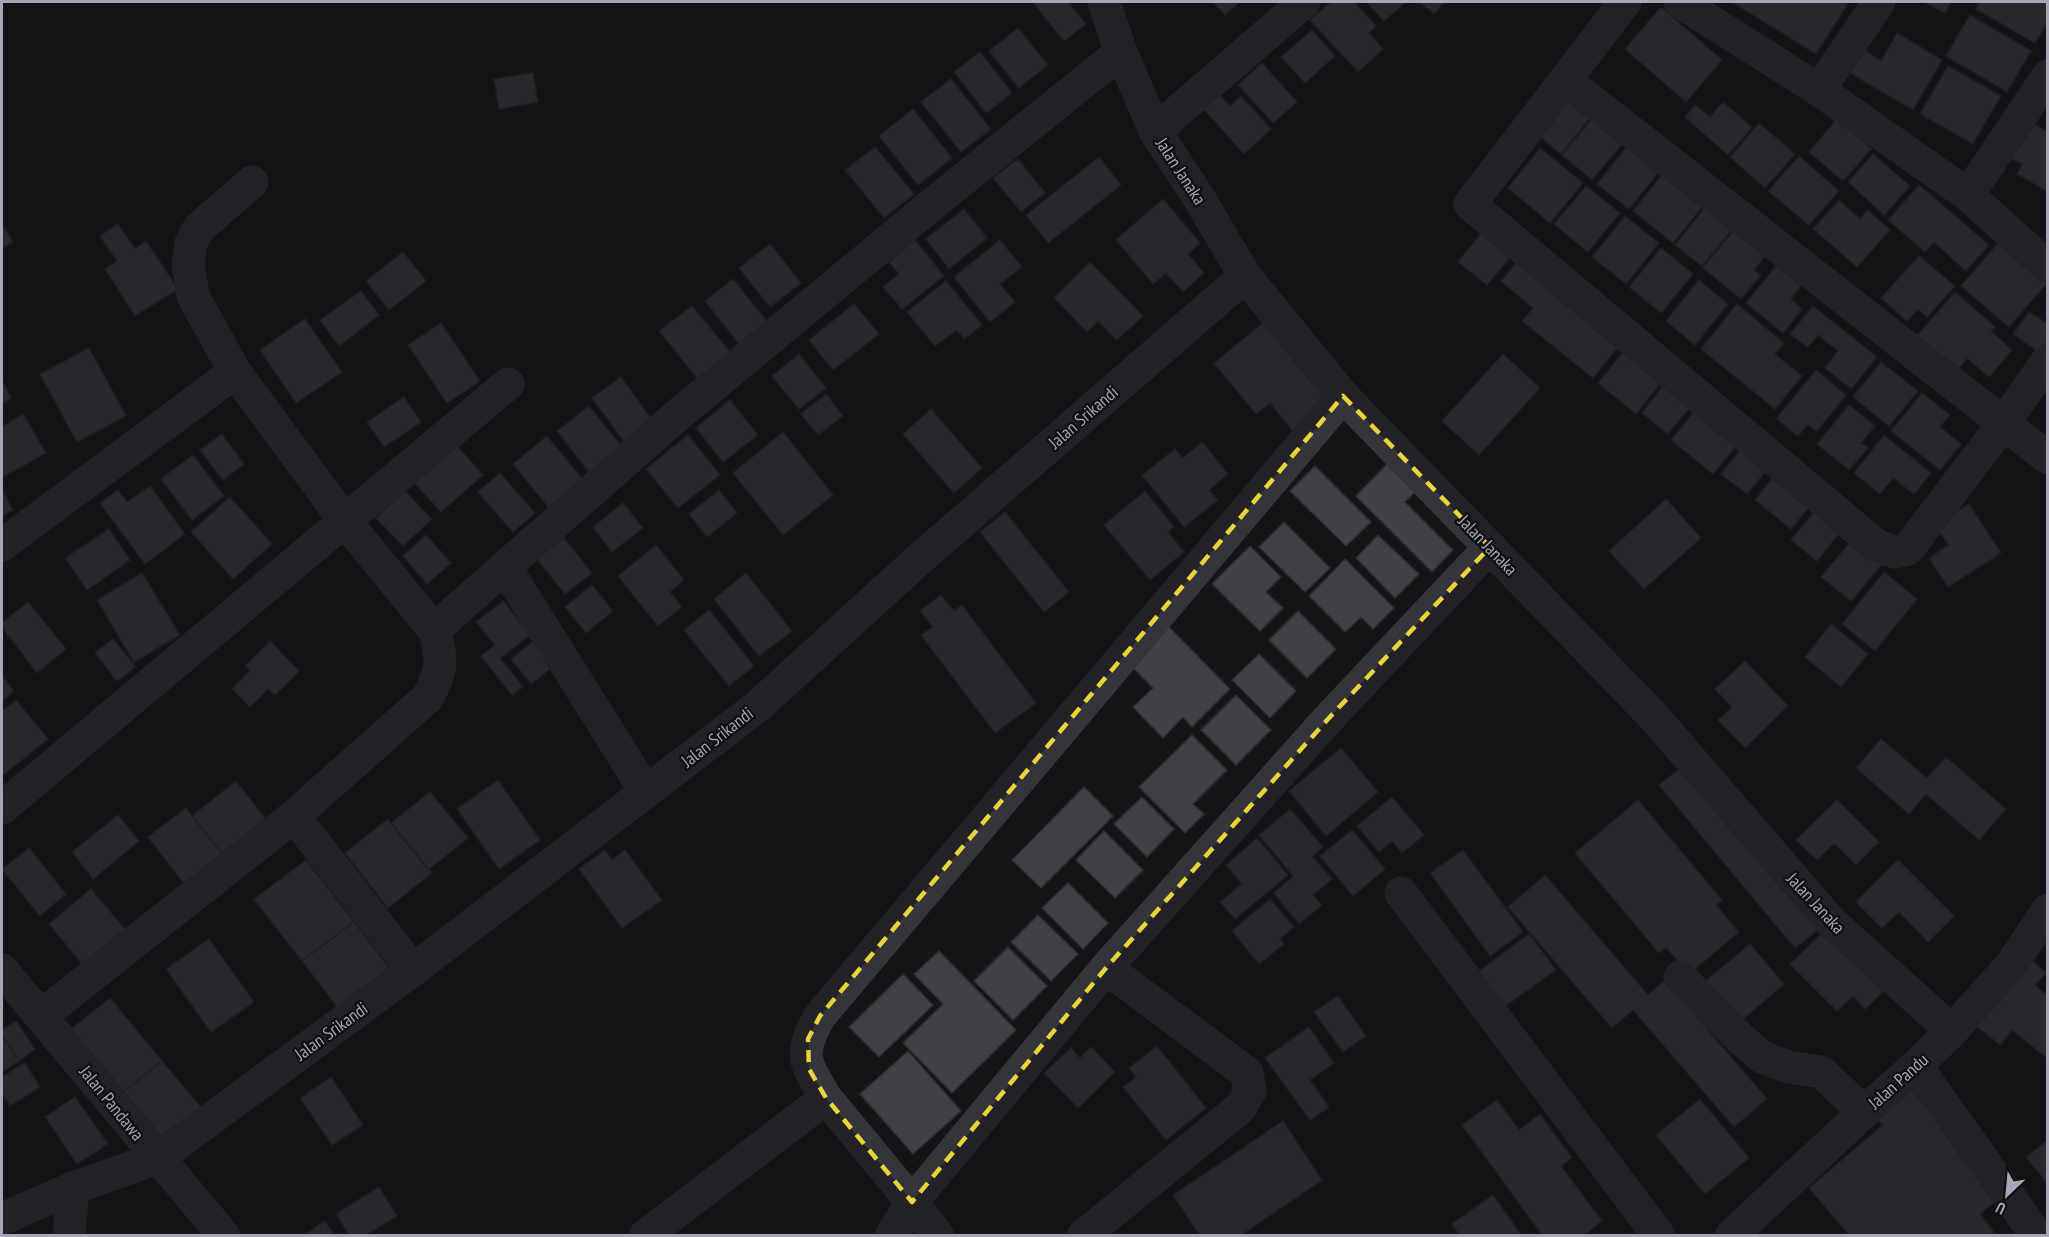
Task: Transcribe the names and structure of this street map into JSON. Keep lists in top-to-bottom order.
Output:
{
  "streets": {
    "street": [
      "Jalan Janaka",
      "Jalan Srikandi",
      "Jalan Pandu",
      "Jalan Pandawa"
    ]
  },
  "crossings": [
    ["Jalan Janaka", "Jalan Srikandi"],
    ["Jalan Janaka", "Jalan Pandu"],
    ["Jalan Srikandi", "Jalan Pandawa"]
  ],
  "north": "bottom left"
}
